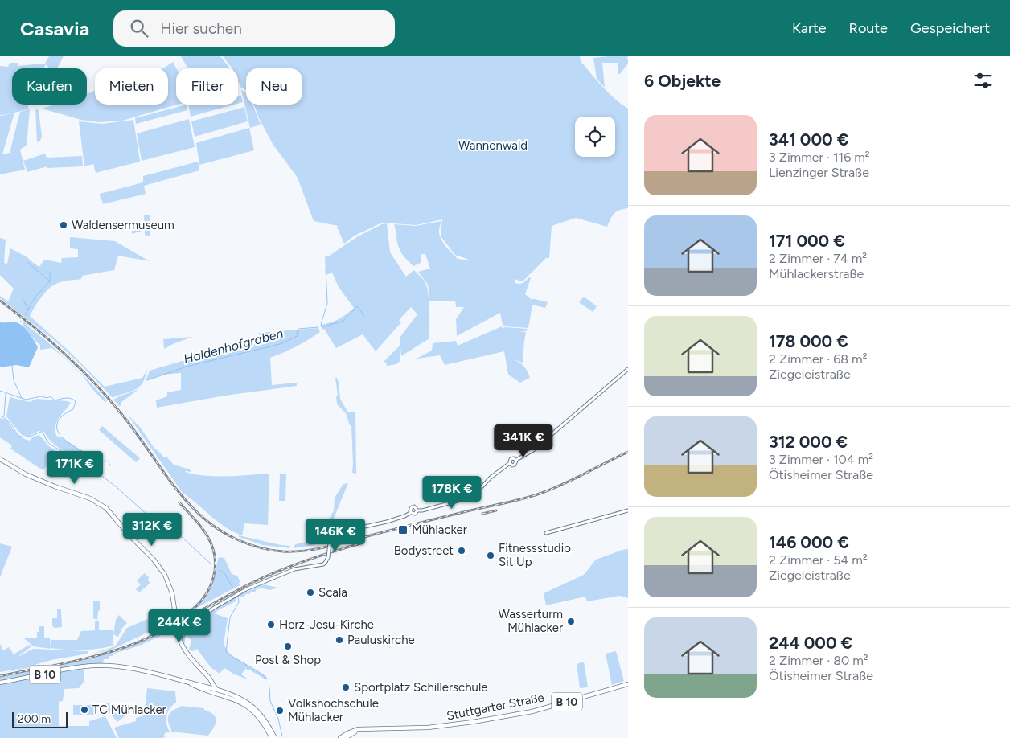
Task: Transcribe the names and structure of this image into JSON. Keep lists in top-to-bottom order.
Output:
{
  "streets": {
    "main road": ["B 10", "Stuttgarter Straße"]
  },
  "water": ["Haldenhofgraben"],
  "parks": ["Wannenwald"],
  "places": {
    "other": [
      "Waldensermuseum",
      "Bodystreet",
      "Fitnessstudio Sit Up",
      "Scala",
      "Wasserturm Mühlacker",
      "Herz-Jesu-Kirche",
      "Pauluskirche",
      "Post & Shop",
      "Sportplatz Schillerschule",
      "TC Mühlacker",
      "Volkshochschule Mühlacker"
    ],
    "transit": ["Mühlacker"]
  },
  "scale_bar": "200 m",
  "page": {
    "header": "Casavia",
    "search": "Hier suchen",
    "nav": ["Karte", "Route", "Gespeichert"],
    "heading": "6 Objekte",
    "chip": [
      "Kaufen",
      "Mieten",
      "Filter",
      "Neu"
    ],
    "list": [
      {
        "name": "341 000 €",
        "note": "3 Zimmer · 116 m² · Lienzinger Straße"
      },
      {
        "name": "171 000 €",
        "note": "2 Zimmer · 74 m² · Mühlackerstraße"
      },
      {
        "name": "178 000 €",
        "note": "2 Zimmer · 68 m² · Ziegeleistraße"
      },
      {
        "name": "312 000 €",
        "note": "3 Zimmer · 104 m² · Ötisheimer Straße"
      },
      {
        "name": "146 000 €",
        "note": "2 Zimmer · 54 m² · Ziegeleistraße"
      },
      {
        "name": "244 000 €",
        "note": "2 Zimmer · 80 m² · Ötisheimer Straße"
      }
    ],
    "price": [
      "341K €",
      "171K €",
      "178K €",
      "312K €",
      "146K €",
      "244K €"
    ],
    "scale": "200 m"
  }
}
